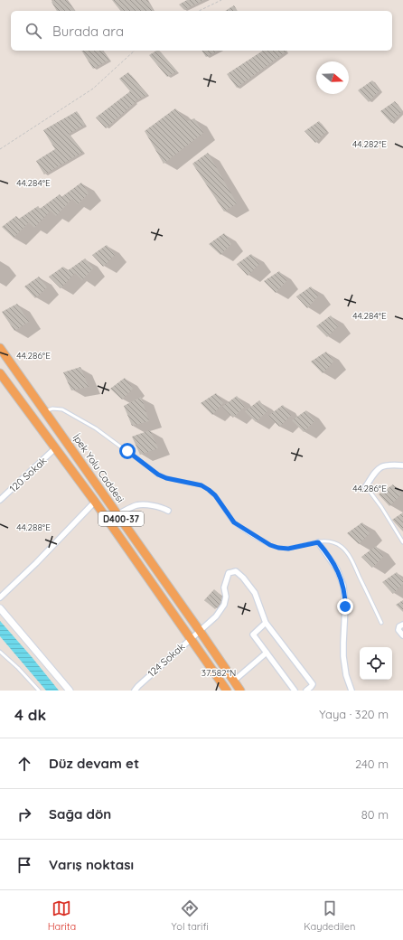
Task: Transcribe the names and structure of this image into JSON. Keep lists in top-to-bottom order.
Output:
{
  "streets": {
    "highway": ["İpek Yolu Caddesi", "D400-37"],
    "street": ["120 Sokak", "124 Sokak"]
  },
  "crossings": [
    ["İpek Yolu Caddesi", "124 Sokak"],
    ["120 Sokak", "D400-37"],
    ["D400-37", "124 Sokak"]
  ],
  "north": "right",
  "page": {
    "search": "Burada ara",
    "heading": ["4 dk", "Yaya · 320 m"],
    "list": [
      ["Düz devam et", "240 m"],
      ["Sağa dön", "80 m"],
      "Varış noktası"
    ],
    "nav": ["Harita", "Yol tarifi", "Kaydedilen"]
  },
  "coordinates": [
    "44.282°E",
    "44.284°E",
    "44.286°E",
    "44.288°E",
    "37.582°N"
  ]
}
